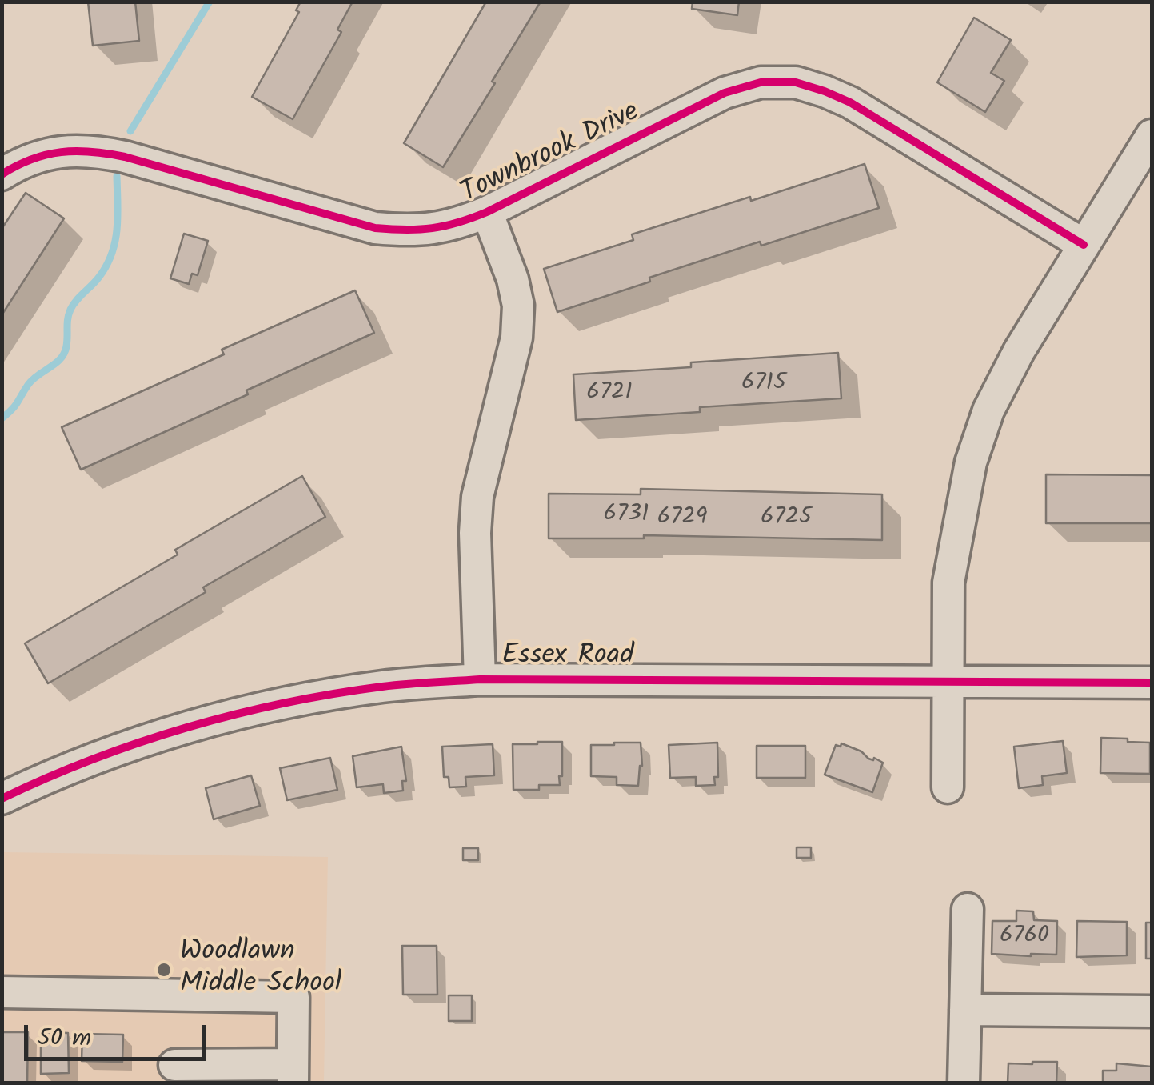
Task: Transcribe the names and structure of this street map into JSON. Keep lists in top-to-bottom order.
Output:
{
  "streets": {
    "street": ["Townbrook Drive", "Essex Road"]
  },
  "crossings": [
    ["Townbrook Drive", "Essex Road"]
  ],
  "places": ["Woodlawn Middle School"],
  "house_numbers": [
    "6715",
    "6721",
    "6731",
    "6729",
    "6725",
    "6760"
  ],
  "scale_bar": "50 m"
}
